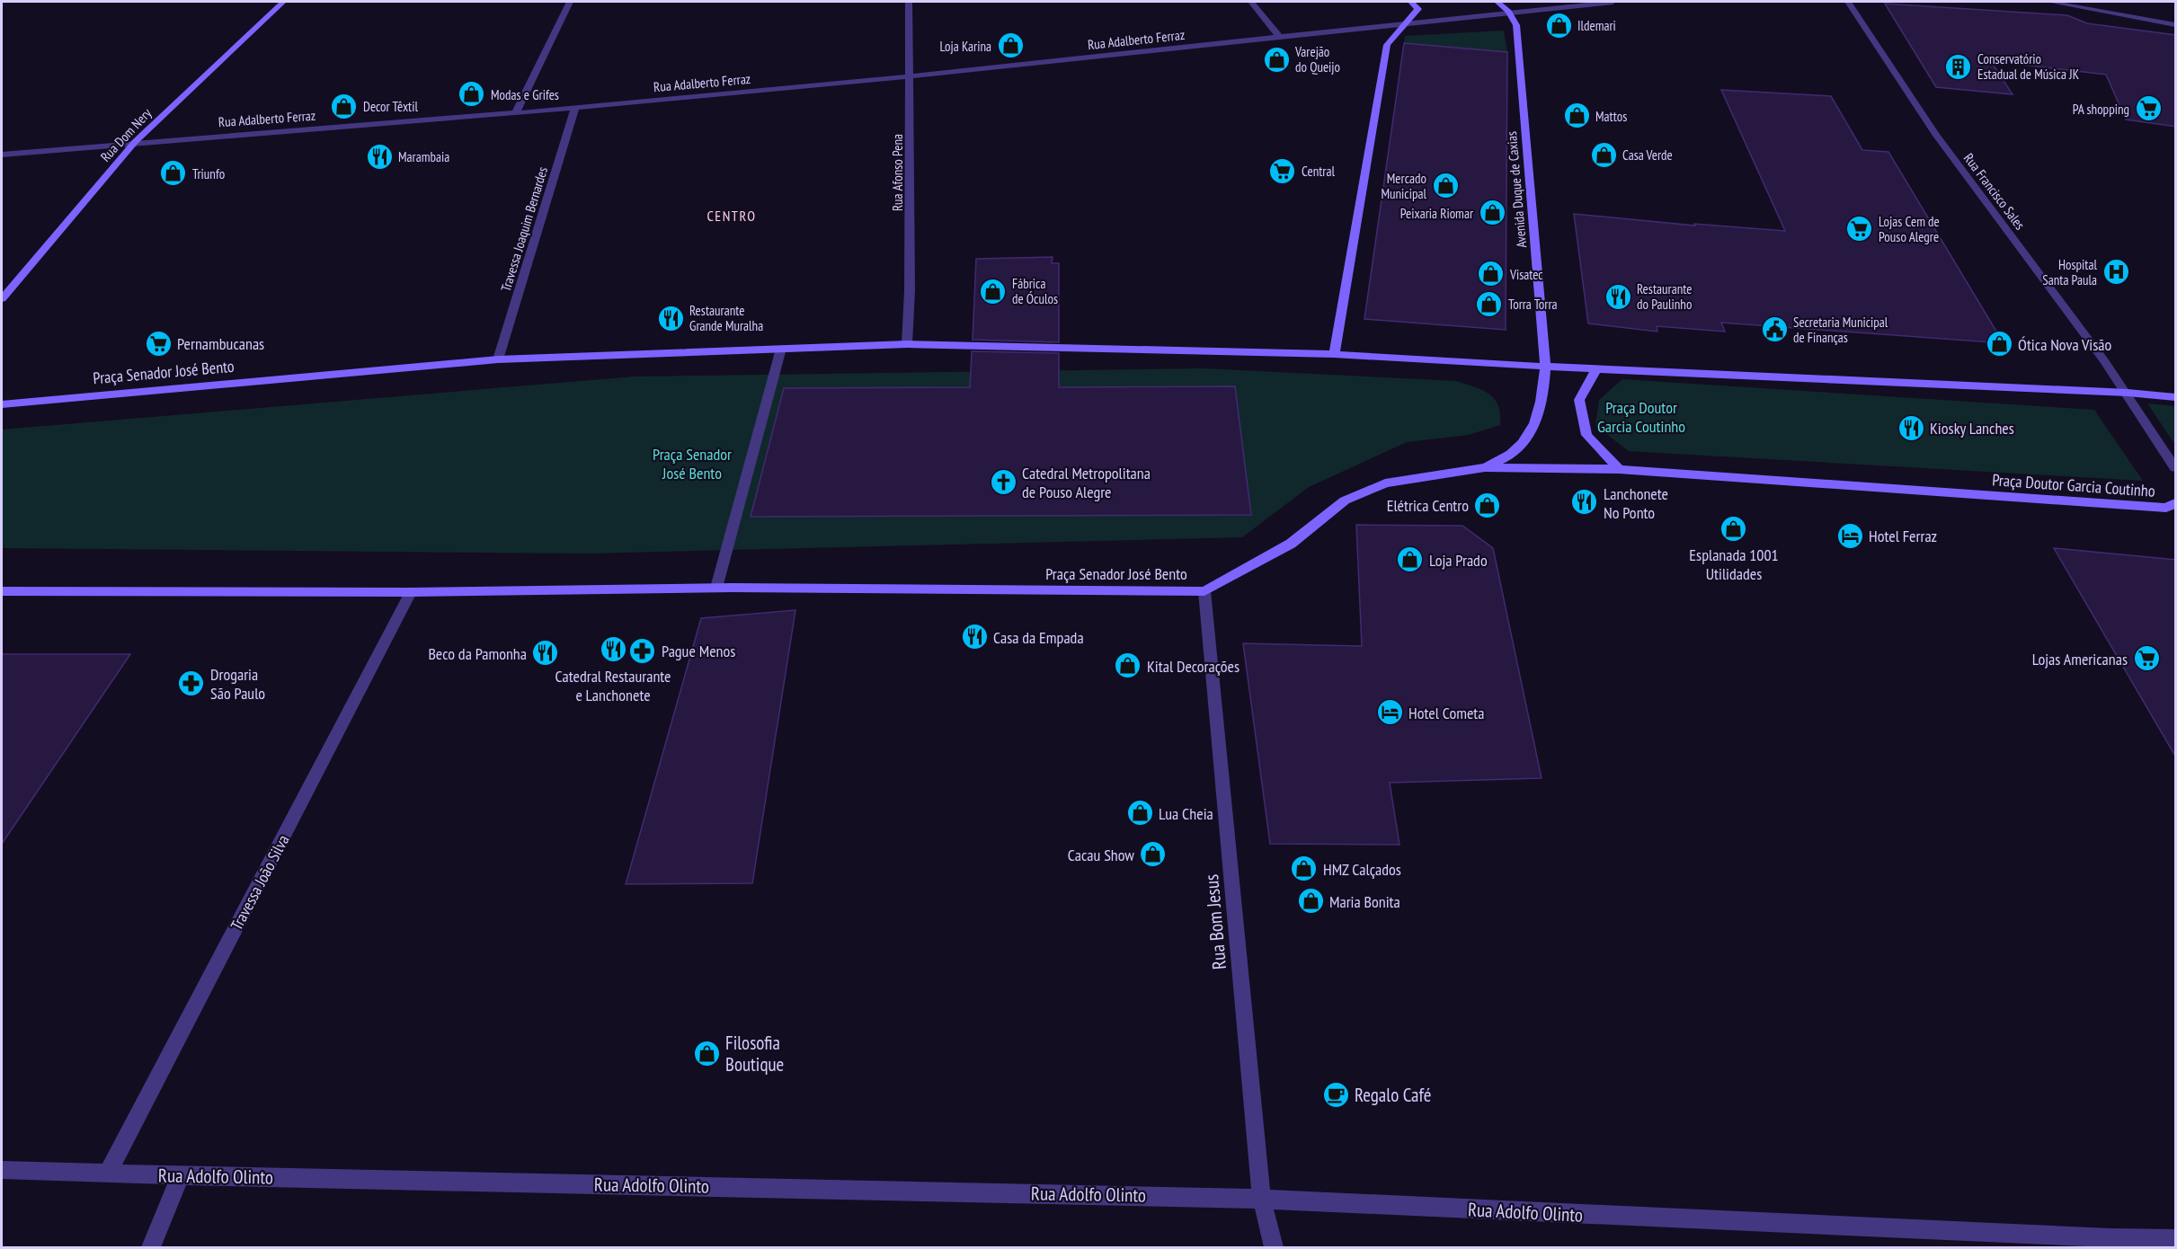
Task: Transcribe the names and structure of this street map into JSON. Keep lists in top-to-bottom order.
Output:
{
  "streets": {
    "main road": [
      "Rua Dom Nery",
      "Avenida Duque de Caxias",
      "Praça Senador José Bento",
      "Praça Doutor Garcia Coutinho"
    ],
    "street": [
      "Rua Adalberto Ferraz",
      "Rua Afonso Pena",
      "Rua Francisco Sales",
      "Travessa Joaquim Bernardes",
      "Travessa João Silva",
      "Rua Bom Jesus",
      "Rua Adolfo Olinto"
    ]
  },
  "crossings": [
    ["Rua Adalberto Ferraz", "Rua Dom Nery"],
    ["Rua Adalberto Ferraz", "Rua Afonso Pena"],
    ["Rua Adalberto Ferraz", "Travessa Joaquim Bernardes"],
    ["Rua Afonso Pena", "Praça Senador José Bento"],
    ["Avenida Duque de Caxias", "Praça Senador José Bento"],
    ["Avenida Duque de Caxias", "Praça Doutor Garcia Coutinho"],
    ["Rua Francisco Sales", "Praça Doutor Garcia Coutinho"],
    ["Travessa Joaquim Bernardes", "Praça Senador José Bento"],
    ["Praça Senador José Bento", "Praça Doutor Garcia Coutinho"],
    ["Praça Senador José Bento", "Travessa João Silva"],
    ["Praça Senador José Bento", "Rua Bom Jesus"],
    ["Travessa João Silva", "Rua Adolfo Olinto"],
    ["Rua Bom Jesus", "Rua Adolfo Olinto"]
  ],
  "districts": ["CENTRO"],
  "parks": ["Praça Doutor Garcia Coutinho", "Praça Senador José Bento"],
  "places": {
    "shop": [
      "Ildemari",
      "Loja Karina",
      "Varejão do Queijo",
      "Modas e Grifes",
      "Decor Têxtil",
      "Mattos",
      "Casa Verde",
      "Triunfo",
      "Mercado Municipal",
      "Peixaria Riomar",
      "Visatec",
      "Fábrica de Óculos",
      "Torra Torra",
      "Ótica Nova Visão",
      "Elétrica Centro",
      "Esplanada 1001 Utilidades",
      "Loja Prado",
      "Kital Decorações",
      "Lua Cheia",
      "Cacau Show",
      "HMZ Calçados",
      "Maria Bonita",
      "Filosofia Boutique"
    ],
    "building": ["Conservatório Estadual de Música JK"],
    "supermarket": [
      "PA shopping",
      "Central",
      "Lojas Cem de Pouso Alegre",
      "Pernambucanas",
      "Lojas Americanas"
    ],
    "restaurant": [
      "Marambaia",
      "Restaurante do Paulinho",
      "Restaurante Grande Muralha",
      "Kiosky Lanches",
      "Lanchonete No Ponto",
      "Casa da Empada",
      "Catedral Restaurante e Lanchonete",
      "Beco da Pamonha"
    ],
    "hospital": ["Hospital Santa Paula"],
    "public building": ["Secretaria Municipal de Finanças"],
    "church": ["Catedral Metropolitana de Pouso Alegre"],
    "hotel": ["Hotel Ferraz", "Hotel Cometa"],
    "pharmacy": ["Pague Menos", "Drogaria São Paulo"],
    "cafe": ["Regalo Café"]
  }
}
